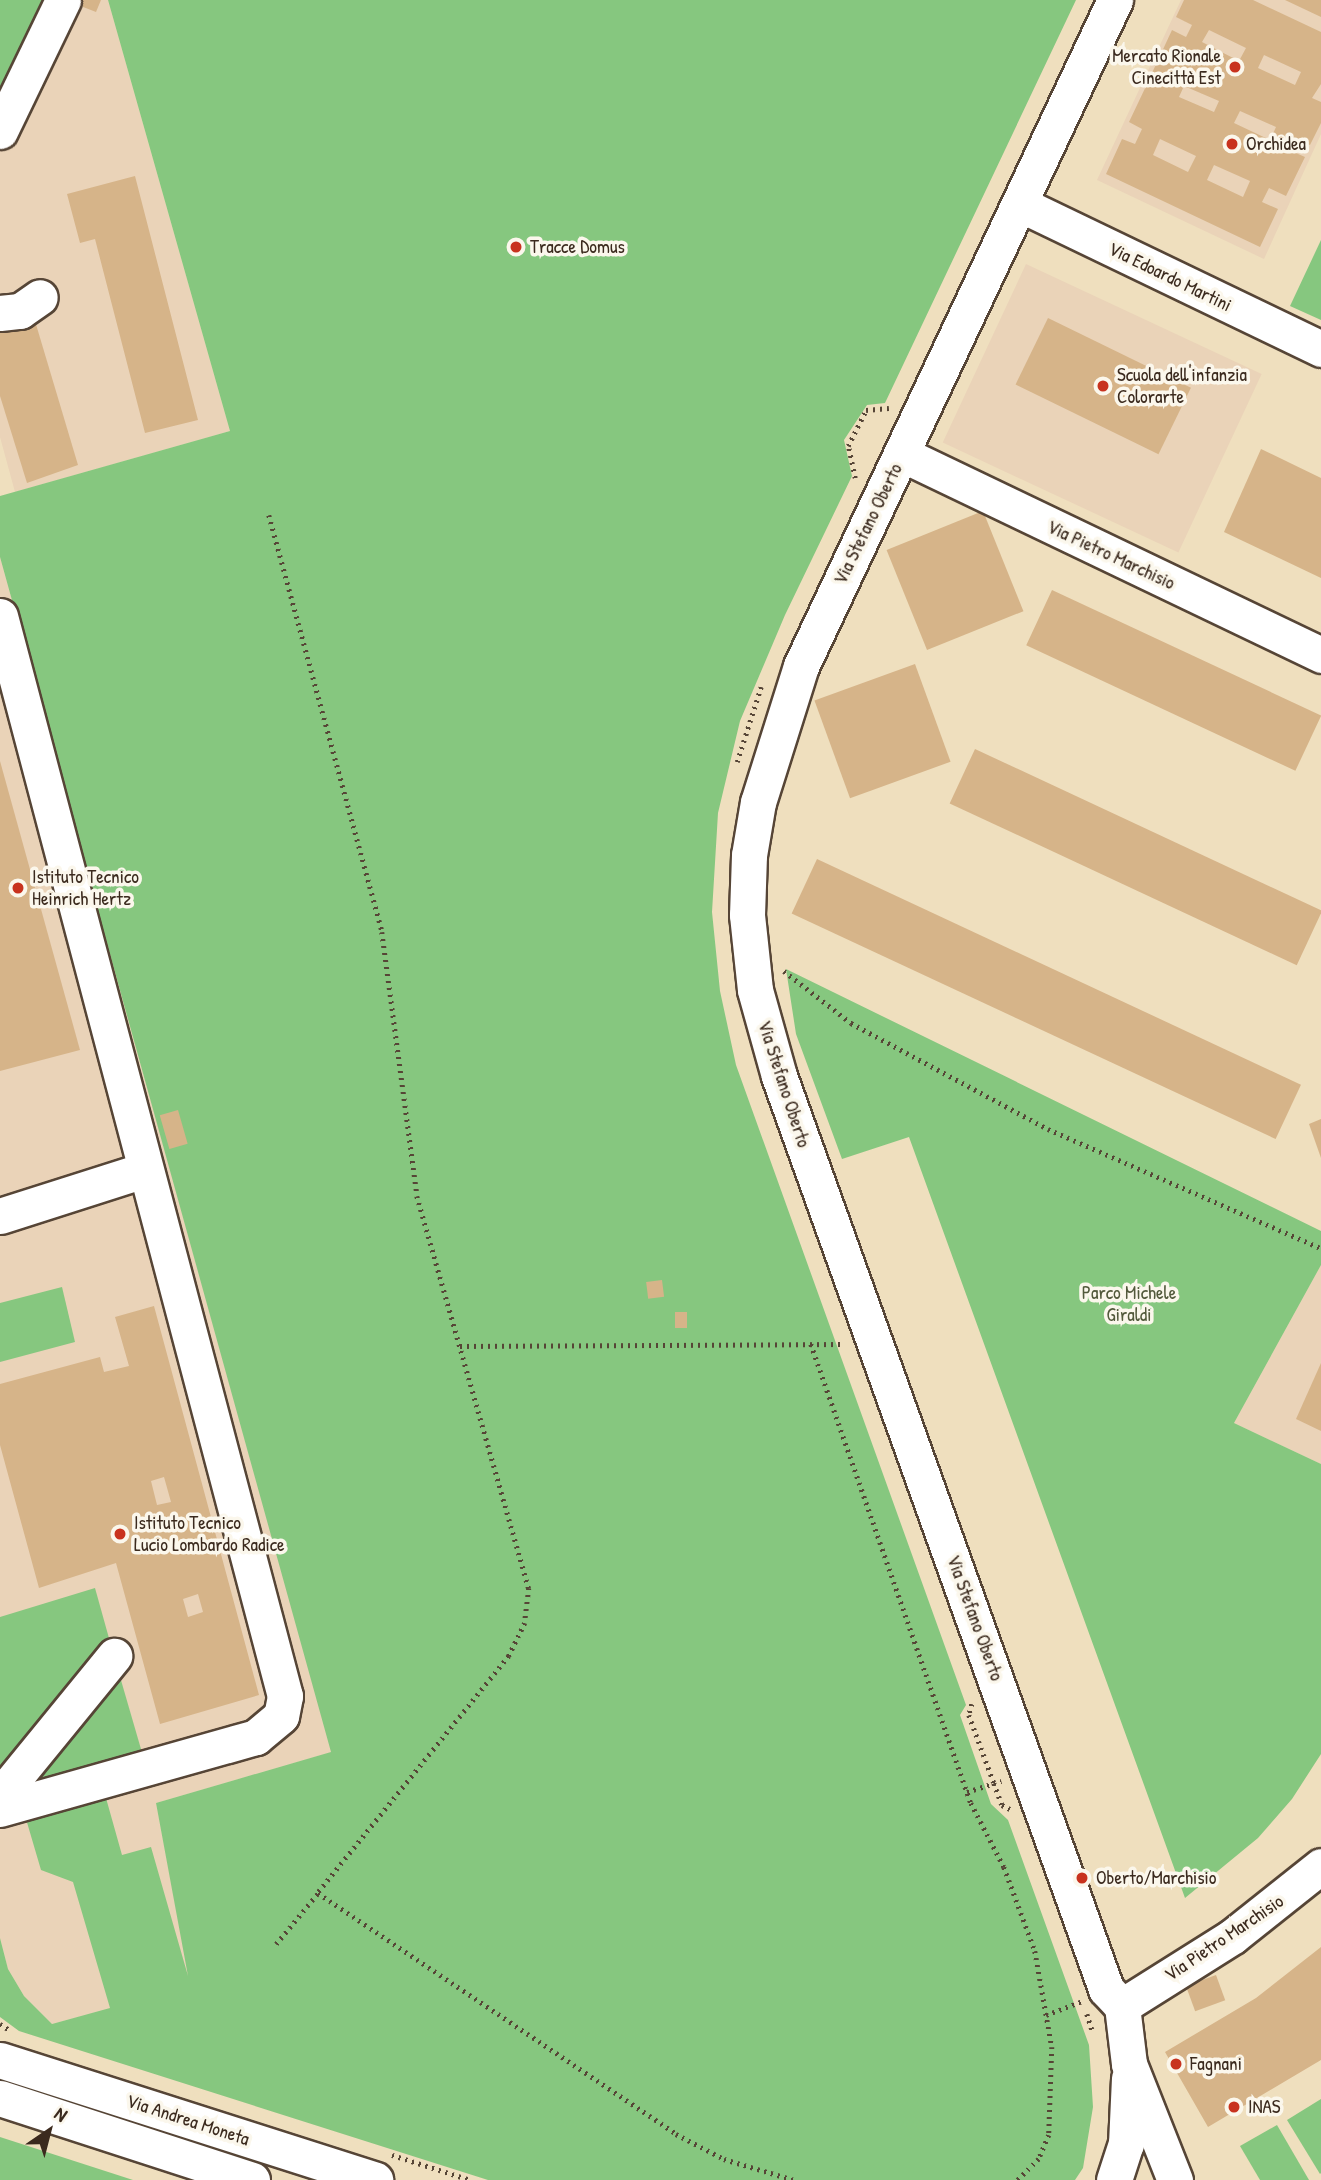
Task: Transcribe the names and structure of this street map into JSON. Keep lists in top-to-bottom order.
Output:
{
  "streets": {
    "street": [
      "Via Edoardo Martini",
      "Via Stefano Oberto",
      "Via Pietro Marchisio",
      "Via Andrea Moneta"
    ]
  },
  "crossings": [
    ["Via Edoardo Martini", "Via Stefano Oberto"],
    ["Via Stefano Oberto", "Via Pietro Marchisio"]
  ],
  "parks": ["Parco Michele Giraldi"],
  "places": [
    "Mercato Rionale Cinecittà Est",
    "Orchidea",
    "Tracce Domus",
    "Scuola dell'infanzia Colorarte",
    "Istituto Tecnico Heinrich Hertz",
    "Istituto Tecnico Lucio Lombardo Radice",
    "Oberto/Marchisio",
    "Fagnani",
    "INAS"
  ],
  "north": "top right"
}
